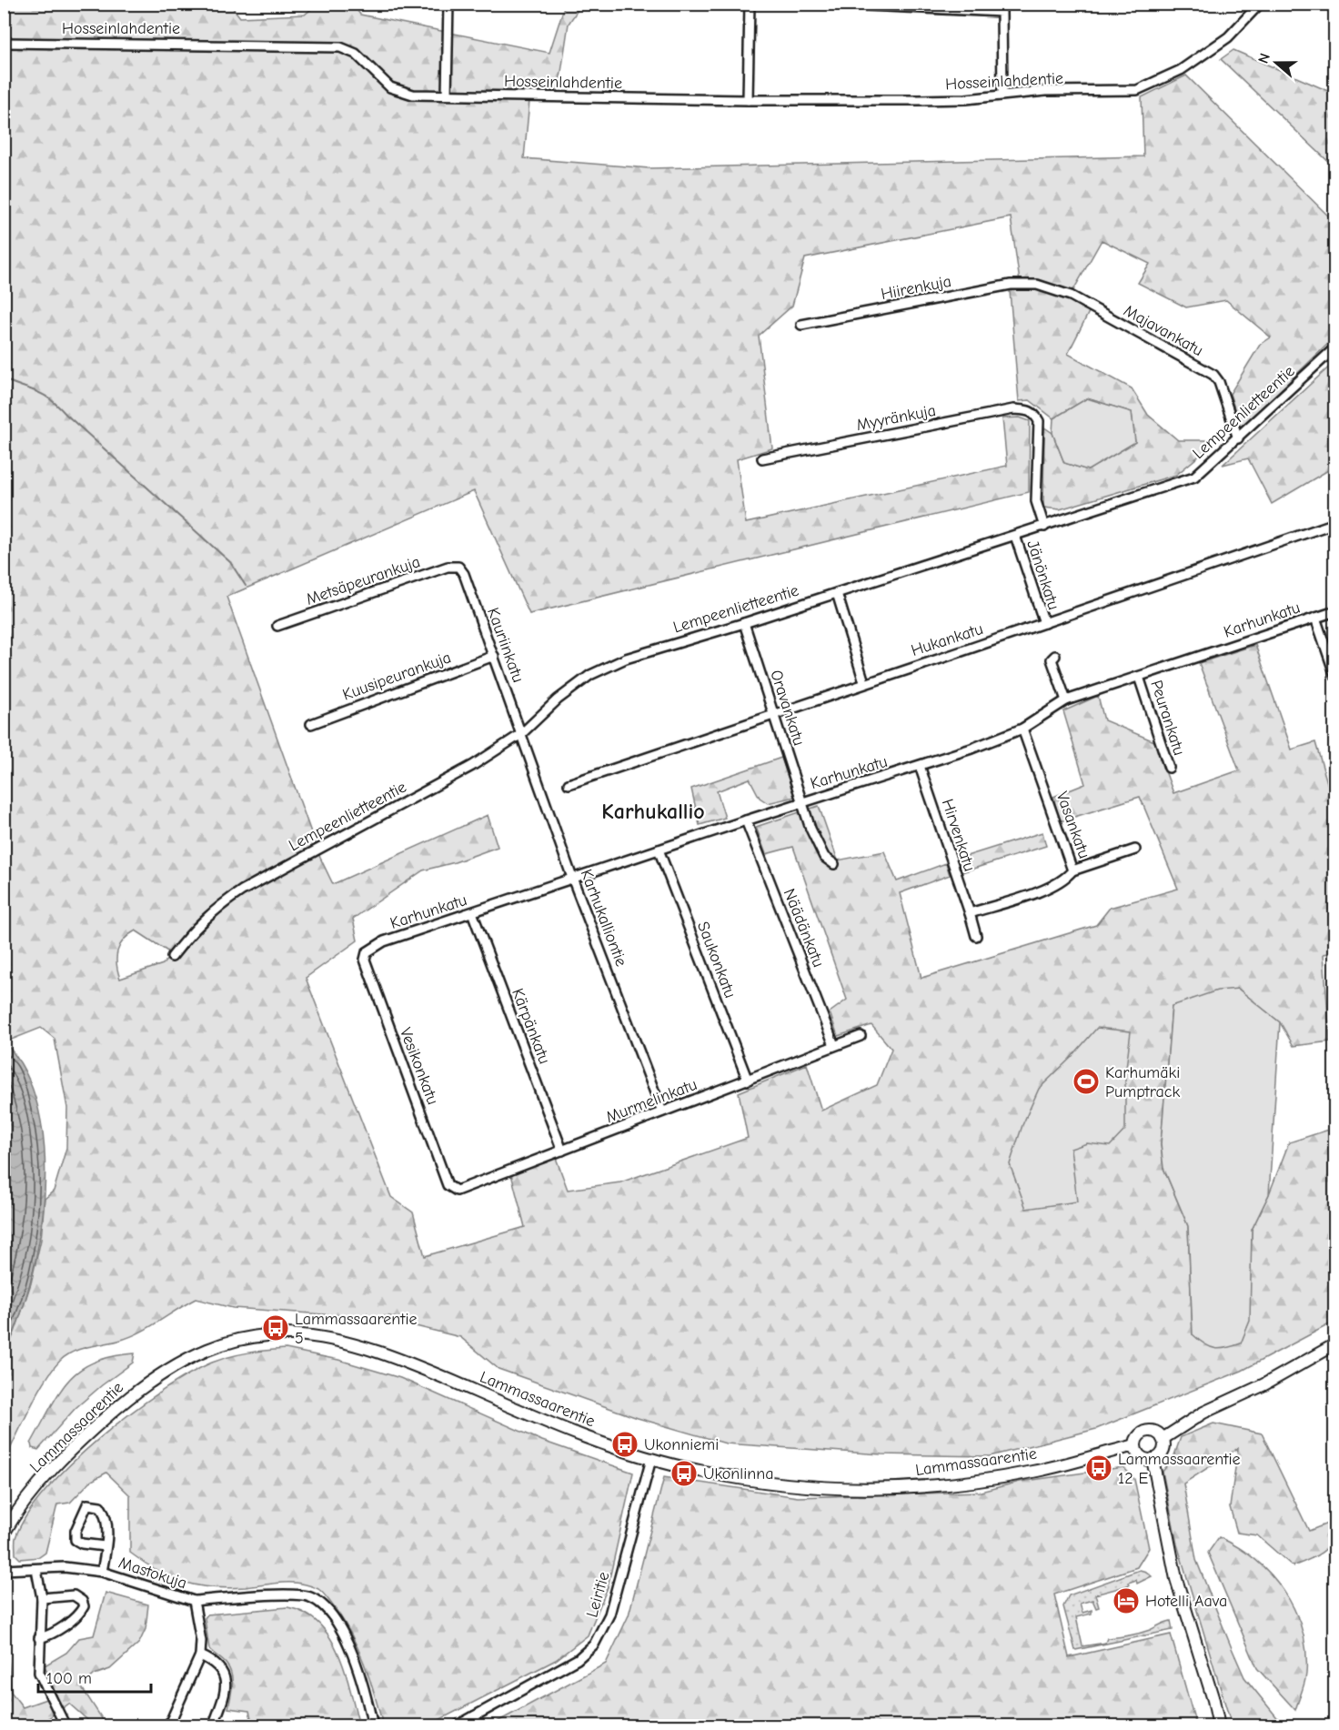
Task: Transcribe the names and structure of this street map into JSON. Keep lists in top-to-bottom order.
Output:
{
  "streets": {
    "street": [
      "Hosseinlahdentie",
      "Hiirenkuja",
      "Majavankatu",
      "Lempeenlietteentie",
      "Myyränkuja",
      "Jänönkatu",
      "Metsäpeurankuja",
      "Karhunkatu",
      "Hukankatu",
      "Kauriinkatu",
      "Kuusipeurankuja",
      "Oravankatu",
      "Peurankatu",
      "Vasankatu",
      "Hirvenkatu",
      "Karhukalliontie",
      "Näädänkatu",
      "Saukonkatu",
      "Kärpänkatu",
      "Vesikonkatu",
      "Murmelinkatu",
      "Lammassaarentie",
      "Mastokuja",
      "Leiritie"
    ]
  },
  "crossings": [
    ["Hiirenkuja", "Majavankatu"],
    ["Majavankatu", "Lempeenlietteentie"],
    ["Lempeenlietteentie", "Myyränkuja"],
    ["Lempeenlietteentie", "Jänönkatu"],
    ["Lempeenlietteentie", "Kauriinkatu"],
    ["Lempeenlietteentie", "Oravankatu"],
    ["Lempeenlietteentie", "Karhukalliontie"],
    ["Jänönkatu", "Hukankatu"],
    ["Metsäpeurankuja", "Kauriinkatu"],
    ["Karhunkatu", "Oravankatu"],
    ["Karhunkatu", "Peurankatu"],
    ["Karhunkatu", "Vasankatu"],
    ["Karhunkatu", "Hirvenkatu"],
    ["Karhunkatu", "Karhukalliontie"],
    ["Karhunkatu", "Näädänkatu"],
    ["Karhunkatu", "Saukonkatu"],
    ["Karhunkatu", "Kärpänkatu"],
    ["Karhunkatu", "Vesikonkatu"],
    ["Hukankatu", "Oravankatu"],
    ["Kauriinkatu", "Kuusipeurankuja"],
    ["Kauriinkatu", "Karhukalliontie"],
    ["Karhukalliontie", "Murmelinkatu"],
    ["Näädänkatu", "Murmelinkatu"],
    ["Saukonkatu", "Murmelinkatu"],
    ["Kärpänkatu", "Murmelinkatu"],
    ["Vesikonkatu", "Murmelinkatu"],
    ["Lammassaarentie", "Leiritie"]
  ],
  "districts": ["Karhukallio"],
  "places": {
    "sports": ["Karhumäki Pumptrack"],
    "bus stop": [
      "Lammassaarentie 5",
      "Ukonniemi",
      "Lammassaarentie 12 E",
      "Ukonlinna"
    ],
    "hotel": ["Hotelli Aava"]
  },
  "scale_bar": "100 m",
  "north": "left"
}
